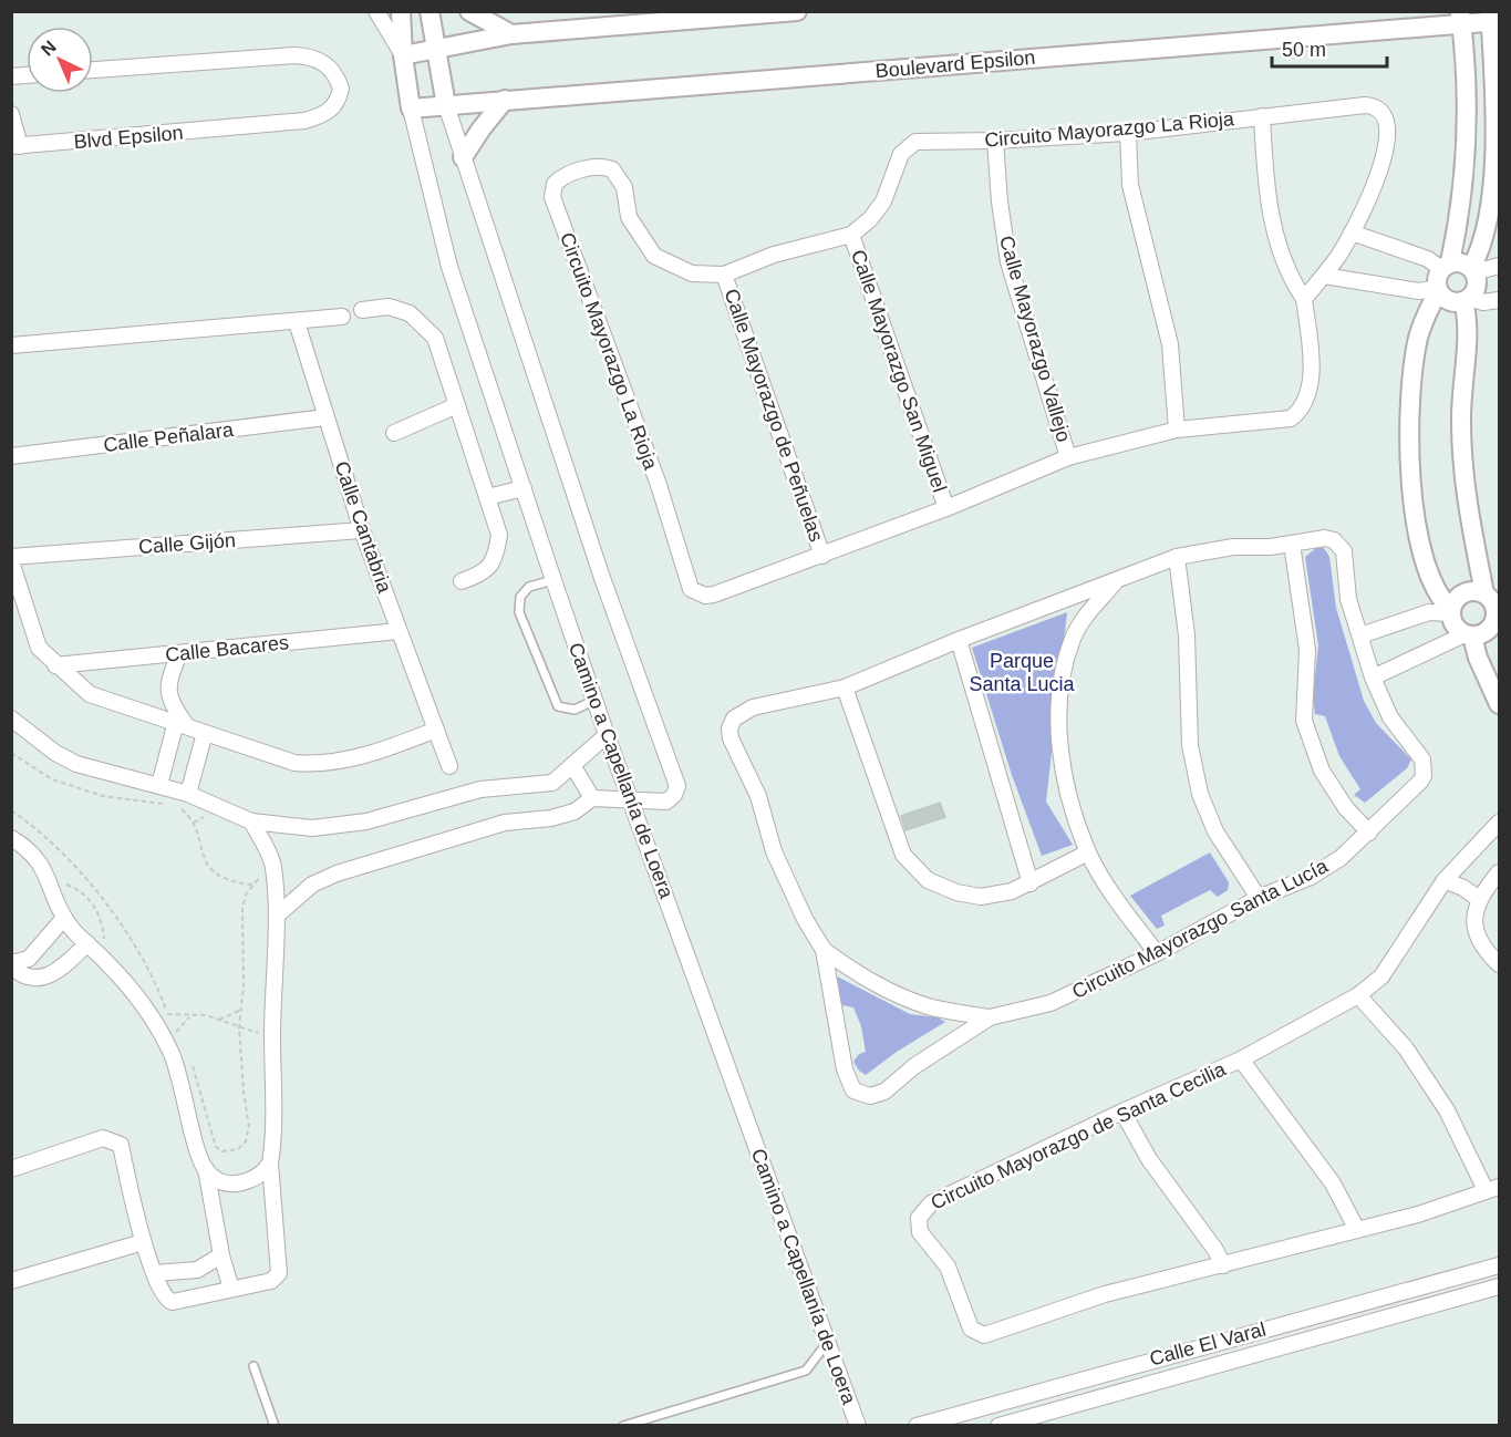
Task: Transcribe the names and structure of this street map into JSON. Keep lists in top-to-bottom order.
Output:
{
  "streets": {
    "street": [
      "Boulevard Epsilon",
      "Circuito Mayorazgo La Rioja",
      "Blvd Epsilon",
      "Calle Mayorazgo Vallejo",
      "Calle Mayorazgo San Miguel",
      "Calle Mayorazgo de Peñuelas",
      "Calle Peñalara",
      "Calle Cantabria",
      "Calle Gijón",
      "Calle Bacares",
      "Camino a Capellanía de Loera",
      "Circuito Mayorazgo Santa Lucía",
      "Circuito Mayorazgo de Santa Cecilia",
      "Calle El Varal"
    ]
  },
  "crossings": [
    ["Boulevard Epsilon", "Camino a Capellanía de Loera"],
    ["Circuito Mayorazgo La Rioja", "Calle Mayorazgo Vallejo"],
    ["Circuito Mayorazgo La Rioja", "Calle Mayorazgo San Miguel"],
    ["Circuito Mayorazgo La Rioja", "Calle Mayorazgo de Peñuelas"],
    ["Calle Peñalara", "Calle Cantabria"],
    ["Calle Cantabria", "Calle Gijón"],
    ["Calle Cantabria", "Calle Bacares"]
  ],
  "parks": ["Parque Santa Lucia"],
  "scale_bar": "50 m",
  "north": "top left"
}
